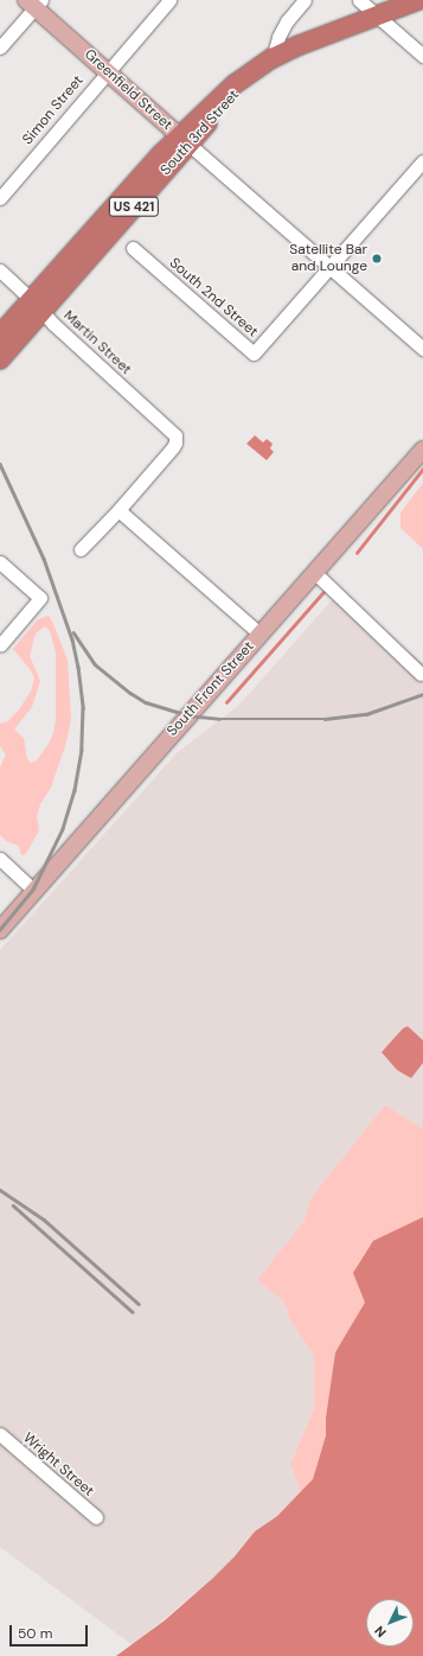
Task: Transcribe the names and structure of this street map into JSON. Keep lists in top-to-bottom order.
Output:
{
  "streets": {
    "highway": ["South 3rd Street", "US 421"],
    "main road": ["Greenfield Street", "South Front Street"],
    "street": [
      "Simon Street",
      "South 2nd Street",
      "Martin Street",
      "Wright Street"
    ]
  },
  "crossings": [
    ["Greenfield Street", "Simon Street"],
    ["Greenfield Street", "South 3rd Street"],
    ["Greenfield Street", "South 2nd Street"],
    ["South 3rd Street", "US 421"],
    ["South 3rd Street", "Martin Street"]
  ],
  "places": ["Satellite Bar and Lounge"],
  "scale_bar": "50 m",
  "north": "bottom left"
}
